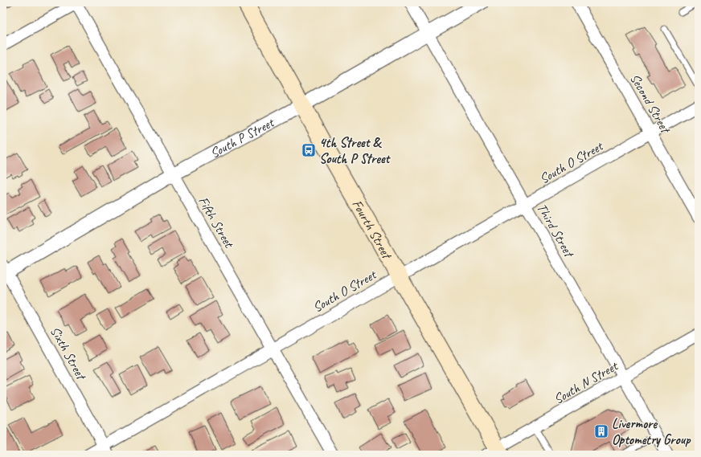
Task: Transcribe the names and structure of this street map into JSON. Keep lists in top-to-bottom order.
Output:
{
  "streets": {
    "main road": ["Fourth Street"],
    "street": [
      "Second Street",
      "South P Street",
      "South O Street",
      "Fifth Street",
      "Third Street",
      "Sixth Street",
      "South N Street"
    ]
  },
  "crossings": [
    ["Second Street", "South O Street"],
    ["South P Street", "Fifth Street"],
    ["South P Street", "Fourth Street"],
    ["South P Street", "Third Street"],
    ["South P Street", "Sixth Street"],
    ["South O Street", "Fifth Street"],
    ["South O Street", "Fourth Street"],
    ["South O Street", "Third Street"],
    ["South O Street", "Sixth Street"],
    ["Fourth Street", "South N Street"],
    ["Third Street", "South N Street"]
  ],
  "places": {
    "bus stop": ["4th Street & South P Street"],
    "building": ["Livermore Optometry Group"]
  }
}
